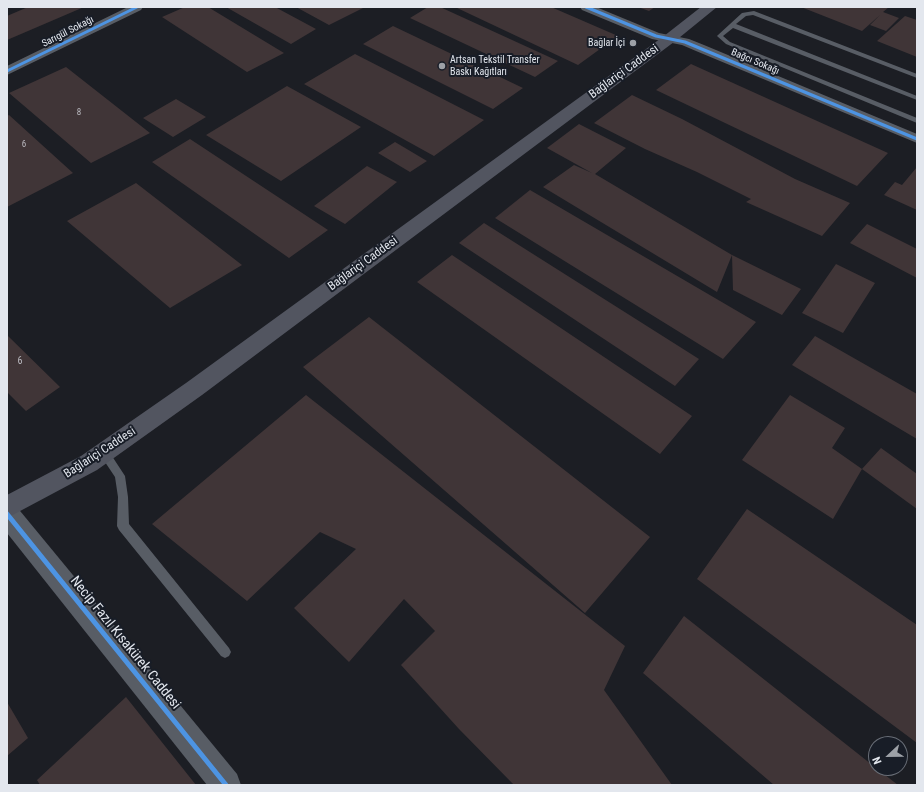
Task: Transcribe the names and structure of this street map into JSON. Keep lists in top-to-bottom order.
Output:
{
  "streets": {
    "main road": ["Bağlariçi Caddesi"],
    "street": ["Sarıgül Sokağı", "Bağcı Sokağı", "Necip Fazıl Kısakürek Caddesi"]
  },
  "crossings": [
    ["Bağcı Sokağı", "Bağlariçi Caddesi"]
  ],
  "places": ["Bağlar İçi", "Artsan Tekstil Transfer Baskı Kağıtları"],
  "house_numbers": ["8", "6", "6"],
  "north": "left"
}
